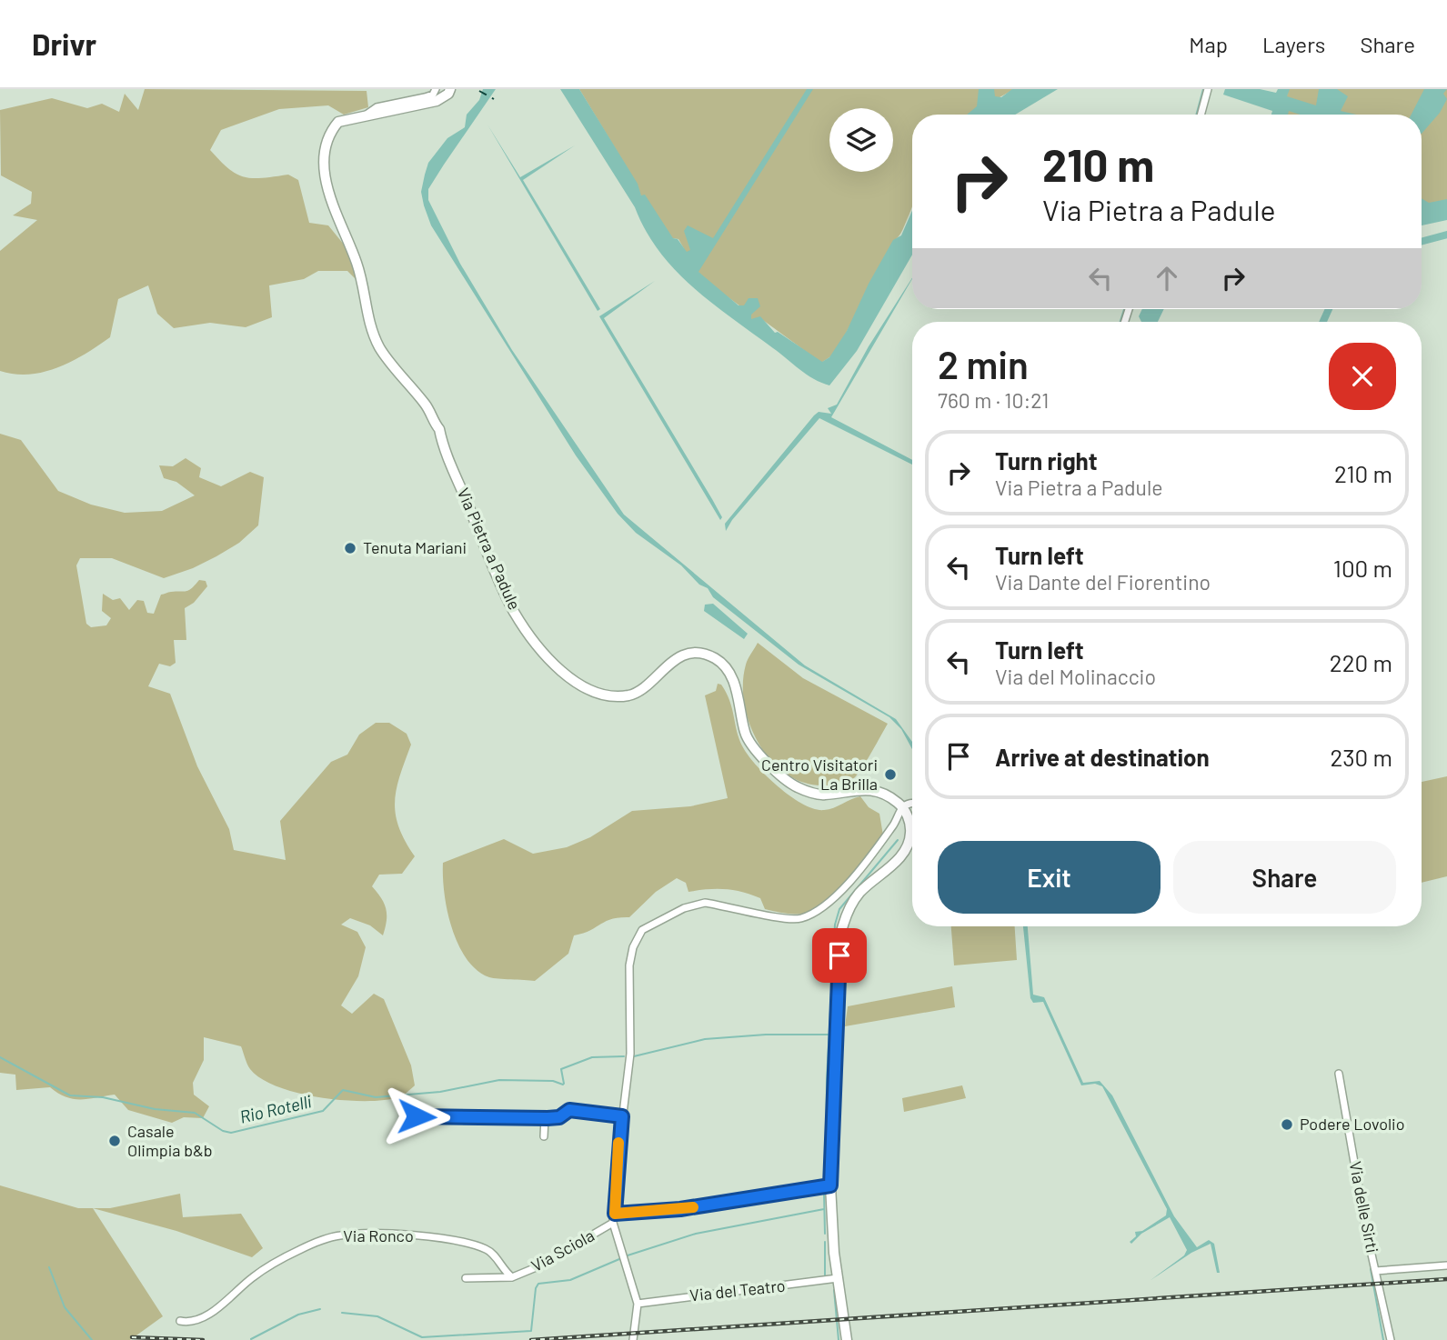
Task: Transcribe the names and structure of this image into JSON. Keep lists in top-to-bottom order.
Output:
{
  "streets": {
    "street": [
      "Via Pietra a Padule",
      "Via delle Sirti",
      "Via Ronco",
      "Via Sciola",
      "Via del Teatro"
    ]
  },
  "crossings": [
    ["Via Ronco", "Via Sciola"]
  ],
  "water": ["Rio Rotelli"],
  "places": [
    "Tenuta Mariani",
    "Centro Visitatori La Brilla",
    "Podere Lovolio",
    "Casale Olimpia b&b"
  ],
  "page": {
    "header": "Drivr",
    "nav": ["Map", "Layers", "Share"],
    "turn": ["210 m", "Via Pietra a Padule"],
    "heading": ["2 min", "760 m · 10:21"],
    "list": [
      {
        "name": "Turn right",
        "note": "Via Pietra a Padule",
        "value": "210 m"
      },
      {
        "name": "Turn left",
        "note": "Via Dante del Fiorentino",
        "value": "100 m"
      },
      {
        "name": "Turn left",
        "note": "Via del Molinaccio",
        "value": "220 m"
      },
      {
        "name": "Arrive at destination",
        "value": "230 m"
      }
    ],
    "buttons": ["Exit", "Share"]
  }
}
